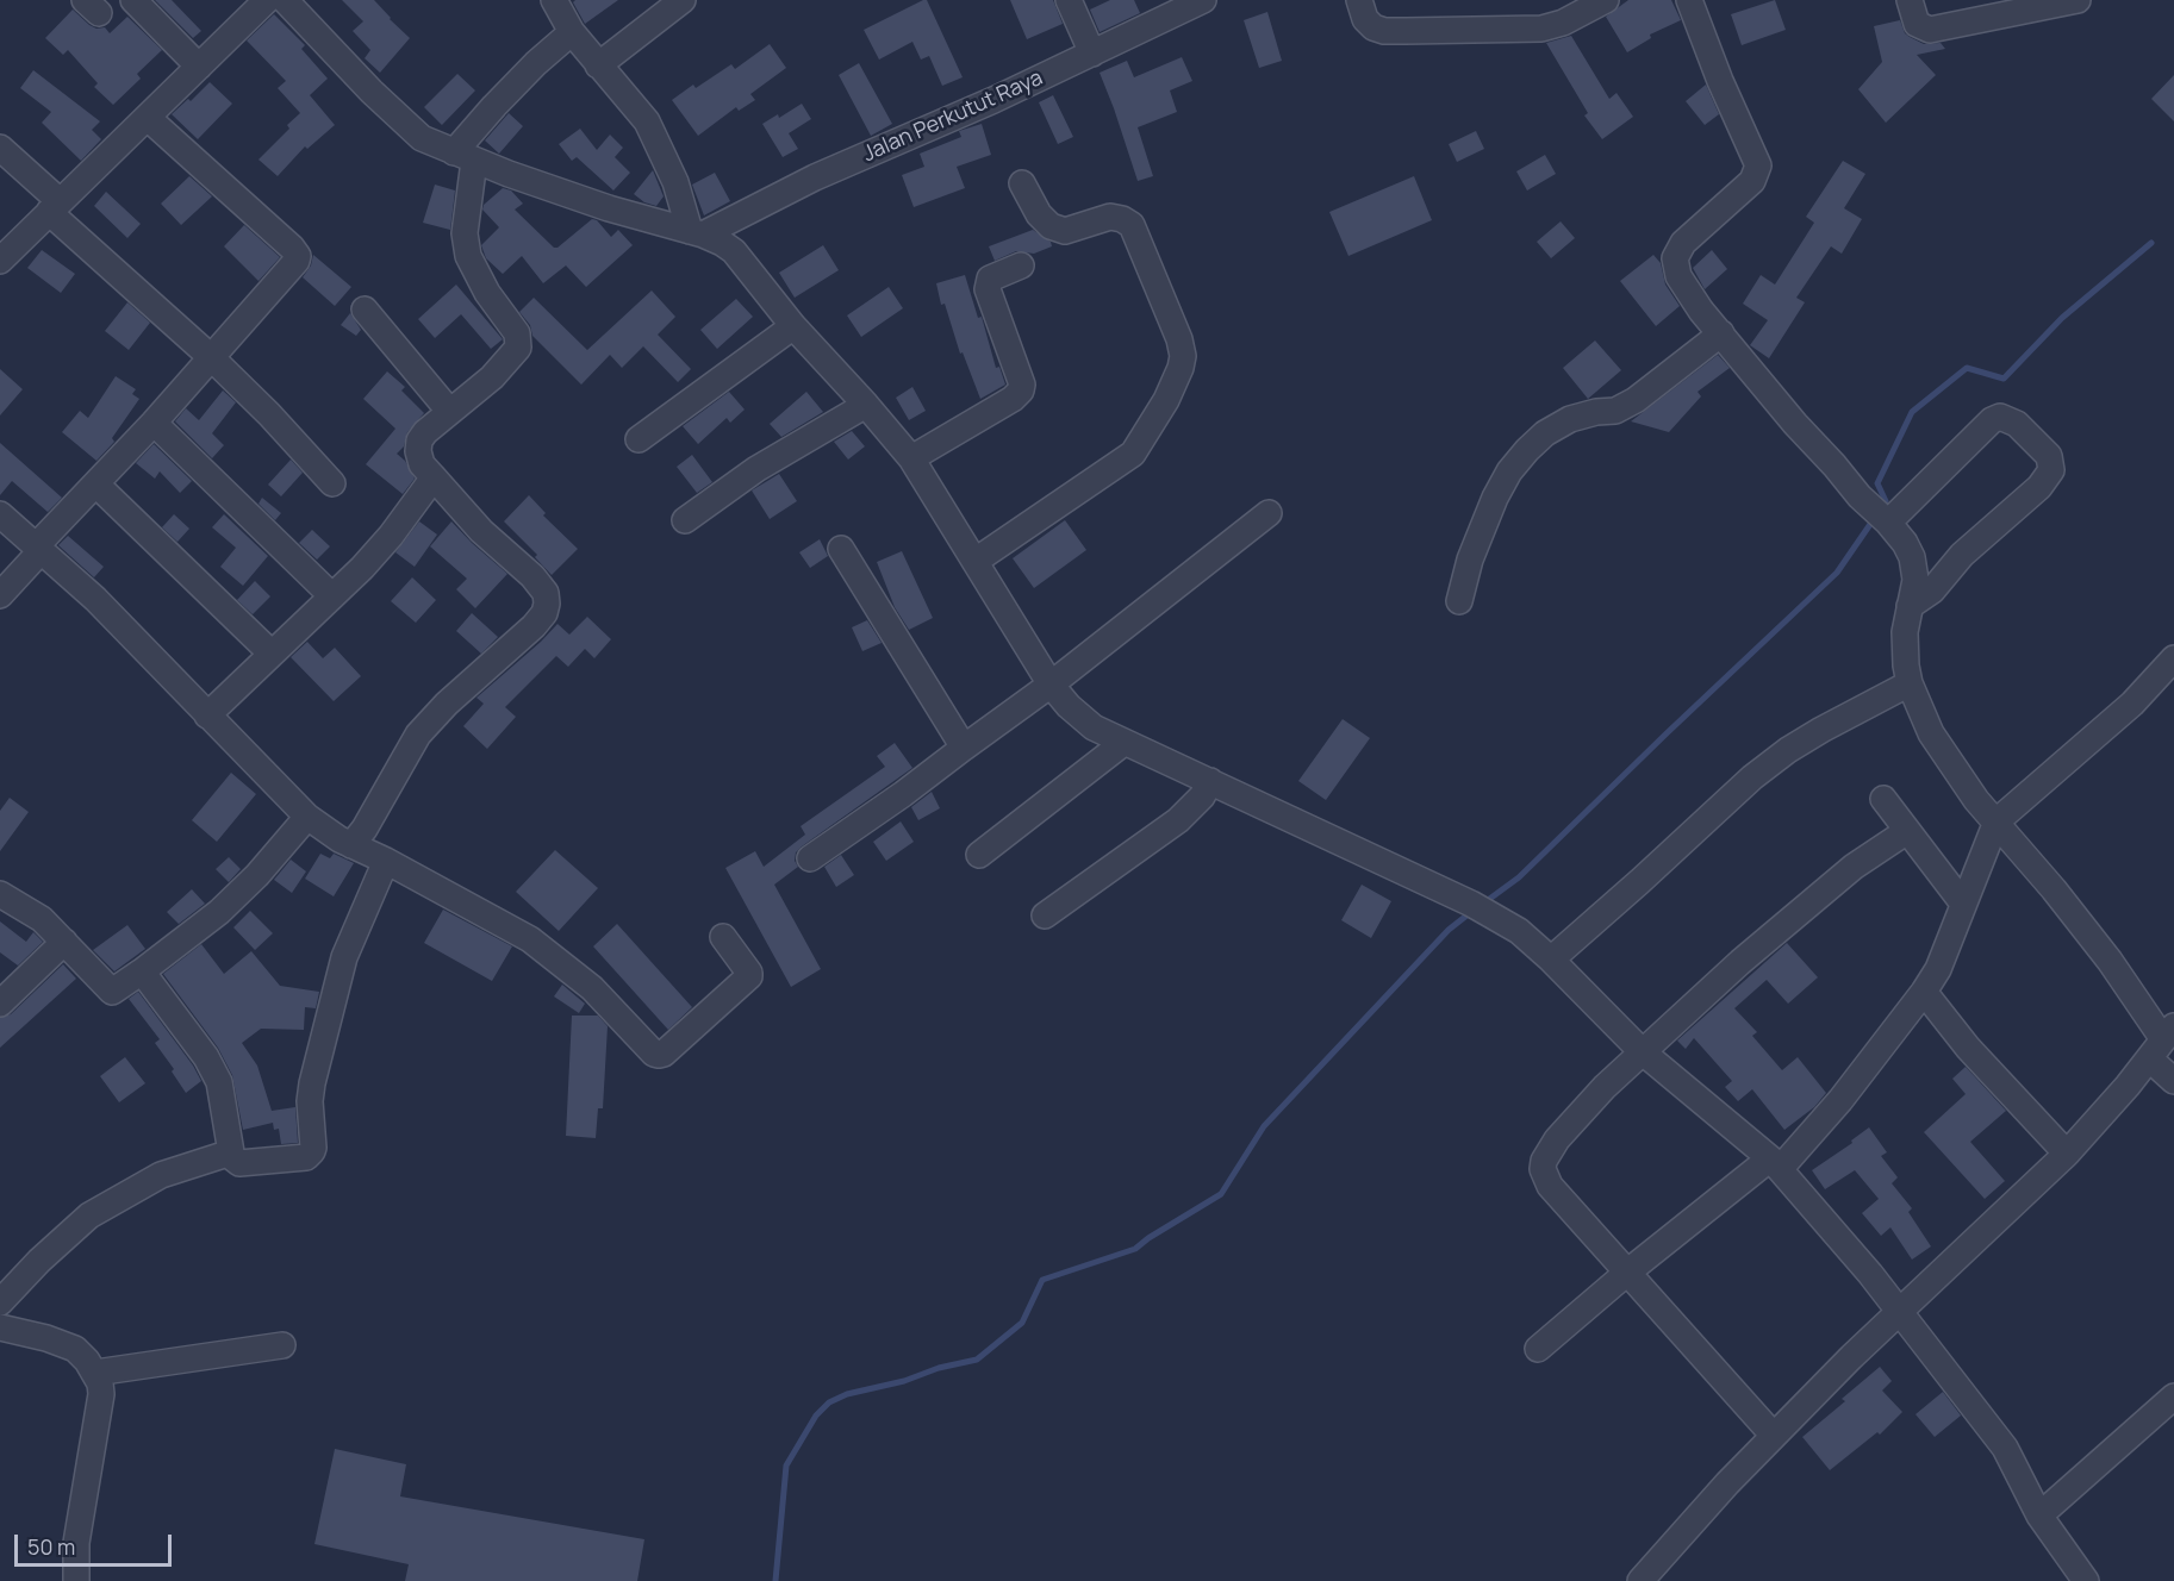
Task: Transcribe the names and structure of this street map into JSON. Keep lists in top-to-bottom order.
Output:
{
  "streets": {
    "street": ["Jalan Perkutut Raya"]
  },
  "scale_bar": "50 m"
}
